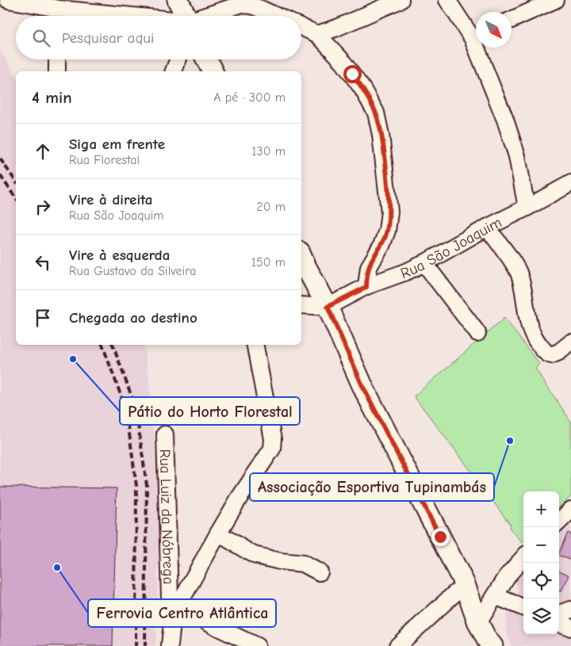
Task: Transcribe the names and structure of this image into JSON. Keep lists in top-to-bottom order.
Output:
{
  "streets": {
    "street": ["Rua São Joaquim", "Rua Luiz da Nóbrega"]
  },
  "places": ["Pátio do Horto Florestal", "Associação Esportiva Tupinambás", "Ferrovia Centro Atlântica"],
  "north": "bottom right",
  "page": {
    "search": "Pesquisar aqui",
    "heading": ["4 min", "A pé · 300 m"],
    "list": [
      ["Siga em frente", "Rua Florestal", "130 m"],
      ["Vire à direita", "Rua São Joaquim", "20 m"],
      ["Vire à esquerda", "Rua Gustavo da Silveira", "150 m"],
      "Chegada ao destino"
    ],
    "map_buttons": ["+", "−"]
  }
}
